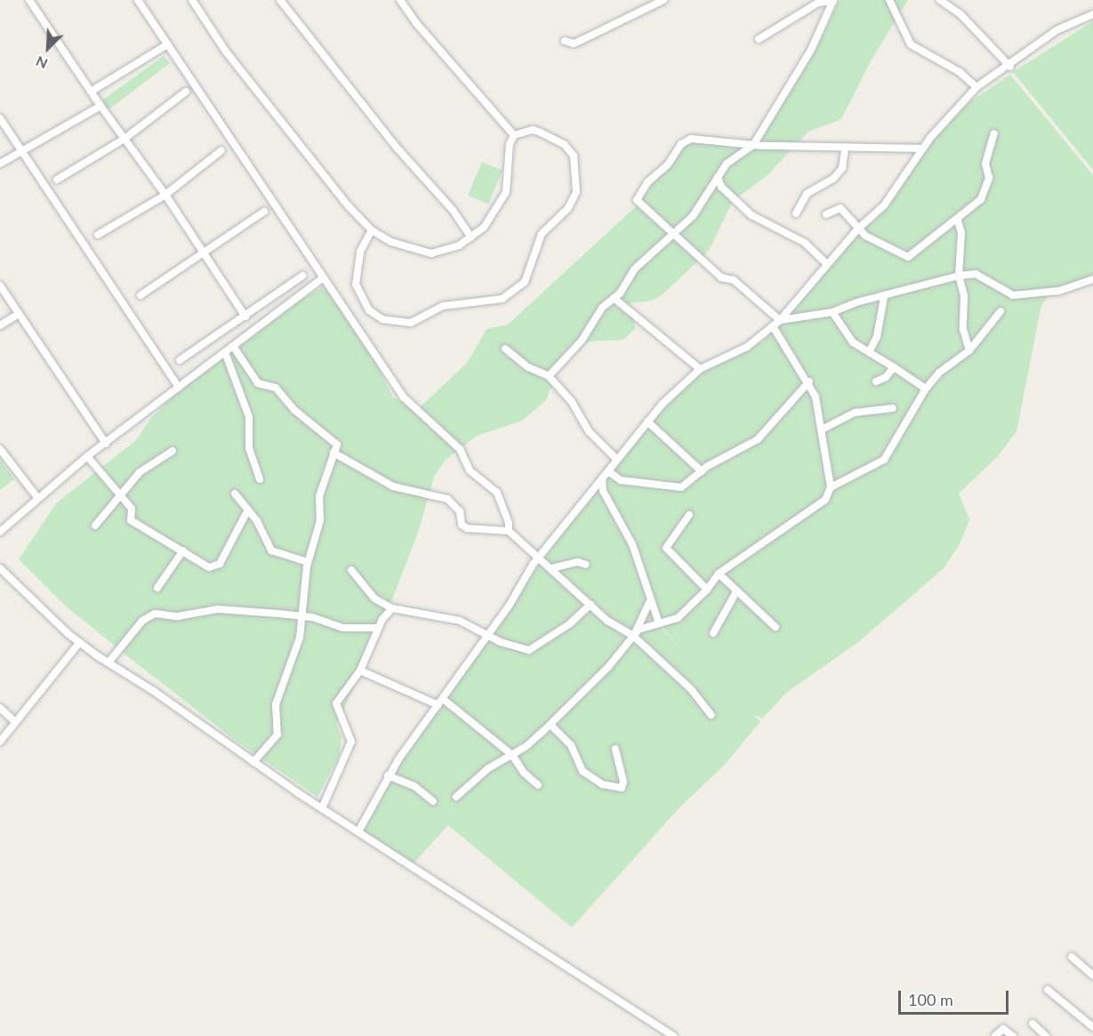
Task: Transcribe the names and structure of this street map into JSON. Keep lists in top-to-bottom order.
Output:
{
  "scale_bar": "100 m",
  "north": "bottom left"
}
